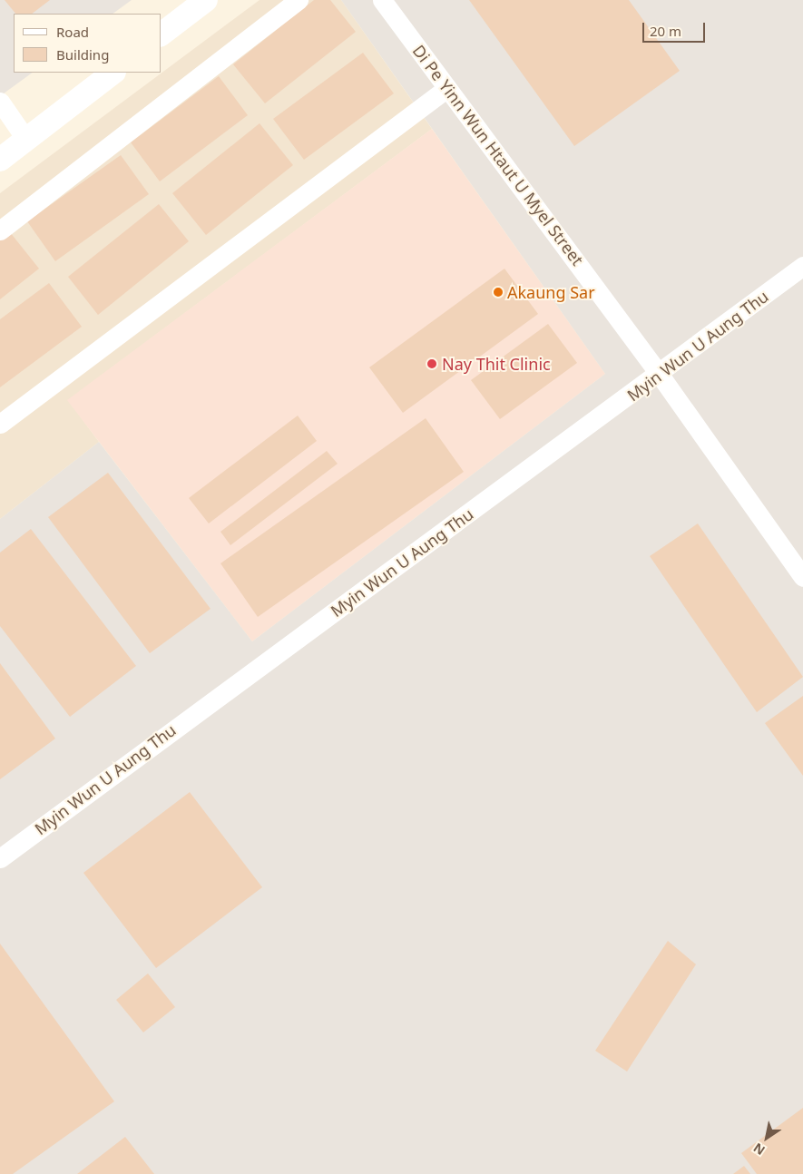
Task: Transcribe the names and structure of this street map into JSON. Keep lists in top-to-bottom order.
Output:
{
  "streets": {
    "street": ["Di Pe Yinn Wun Htaut U Myel Street", "Myin Wun U Aung Thu"]
  },
  "crossings": [
    ["Di Pe Yinn Wun Htaut U Myel Street", "Myin Wun U Aung Thu"]
  ],
  "places": ["Akaung Sar", "Nay Thit Clinic"],
  "legend": ["Road", "Building"],
  "scale_bar": "20 m",
  "north": "bottom left"
}
